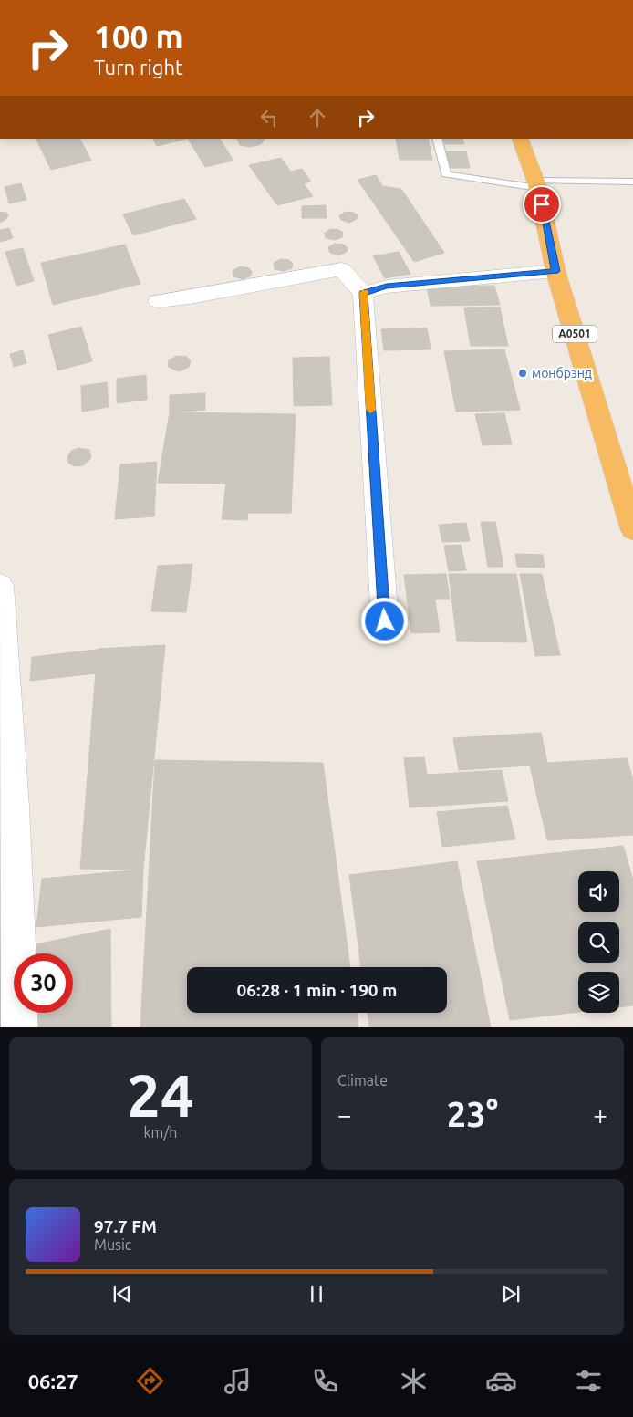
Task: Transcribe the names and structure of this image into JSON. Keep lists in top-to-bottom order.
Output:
{
  "streets": {
    "highway": ["A0501"]
  },
  "places": ["монбрэнд"],
  "page": {
    "turn": ["100 m", "Turn right"],
    "limit": "30",
    "trip": "06:28 · 1 min · 190 m",
    "tile": [
      ["24", "km/h"],
      "Climate"
    ],
    "heat": ["−", "23°", "+"],
    "song": ["97.7 FM", "Music"],
    "tabs": "06:27"
  }
}
